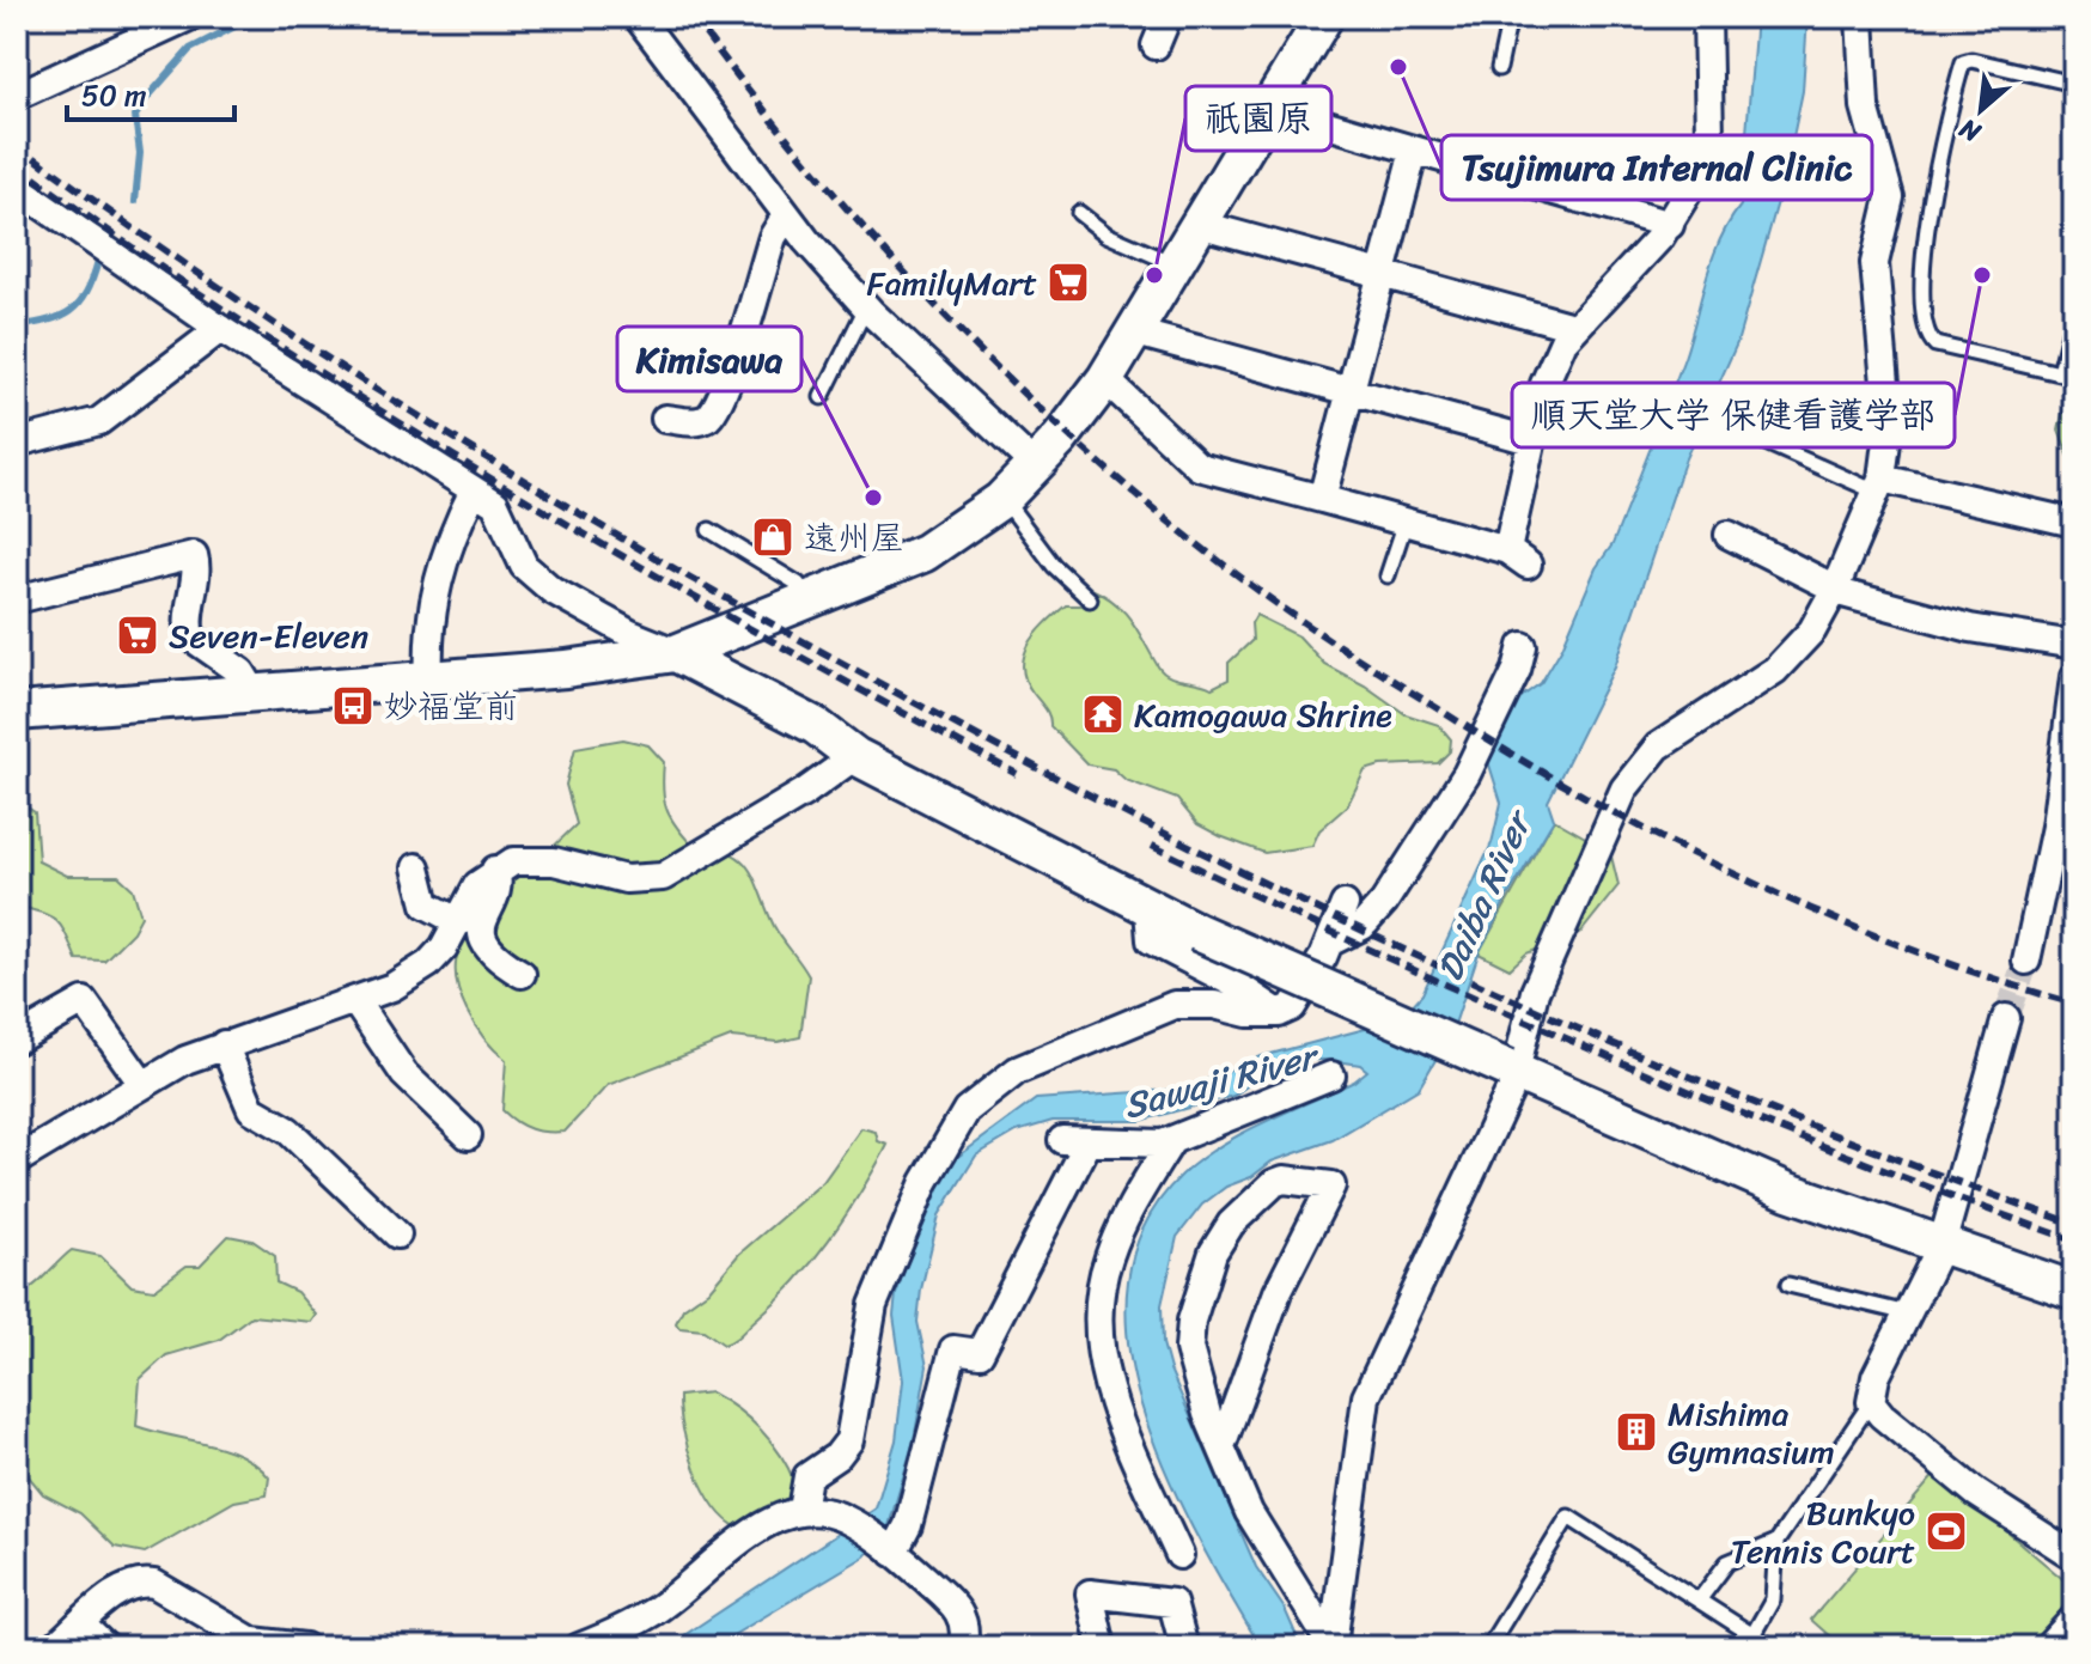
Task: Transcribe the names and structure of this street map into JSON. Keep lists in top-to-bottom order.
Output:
{
  "water": ["Daiba River", "Sawaji River"],
  "places": {
    "other": [
      "Tsujimura Internal Clinic",
      "祇園原",
      "順天堂大学 保健看護学部",
      "Kimisawa"
    ],
    "supermarket": ["FamilyMart", "Seven-Eleven"],
    "shop": ["遠州屋"],
    "bus stop": ["妙福堂前"],
    "temple": ["Kamogawa Shrine"],
    "building": ["Mishima Gymnasium"],
    "sports": ["Bunkyo Tennis Court"]
  },
  "scale_bar": "50 m",
  "north": "bottom left"
}
